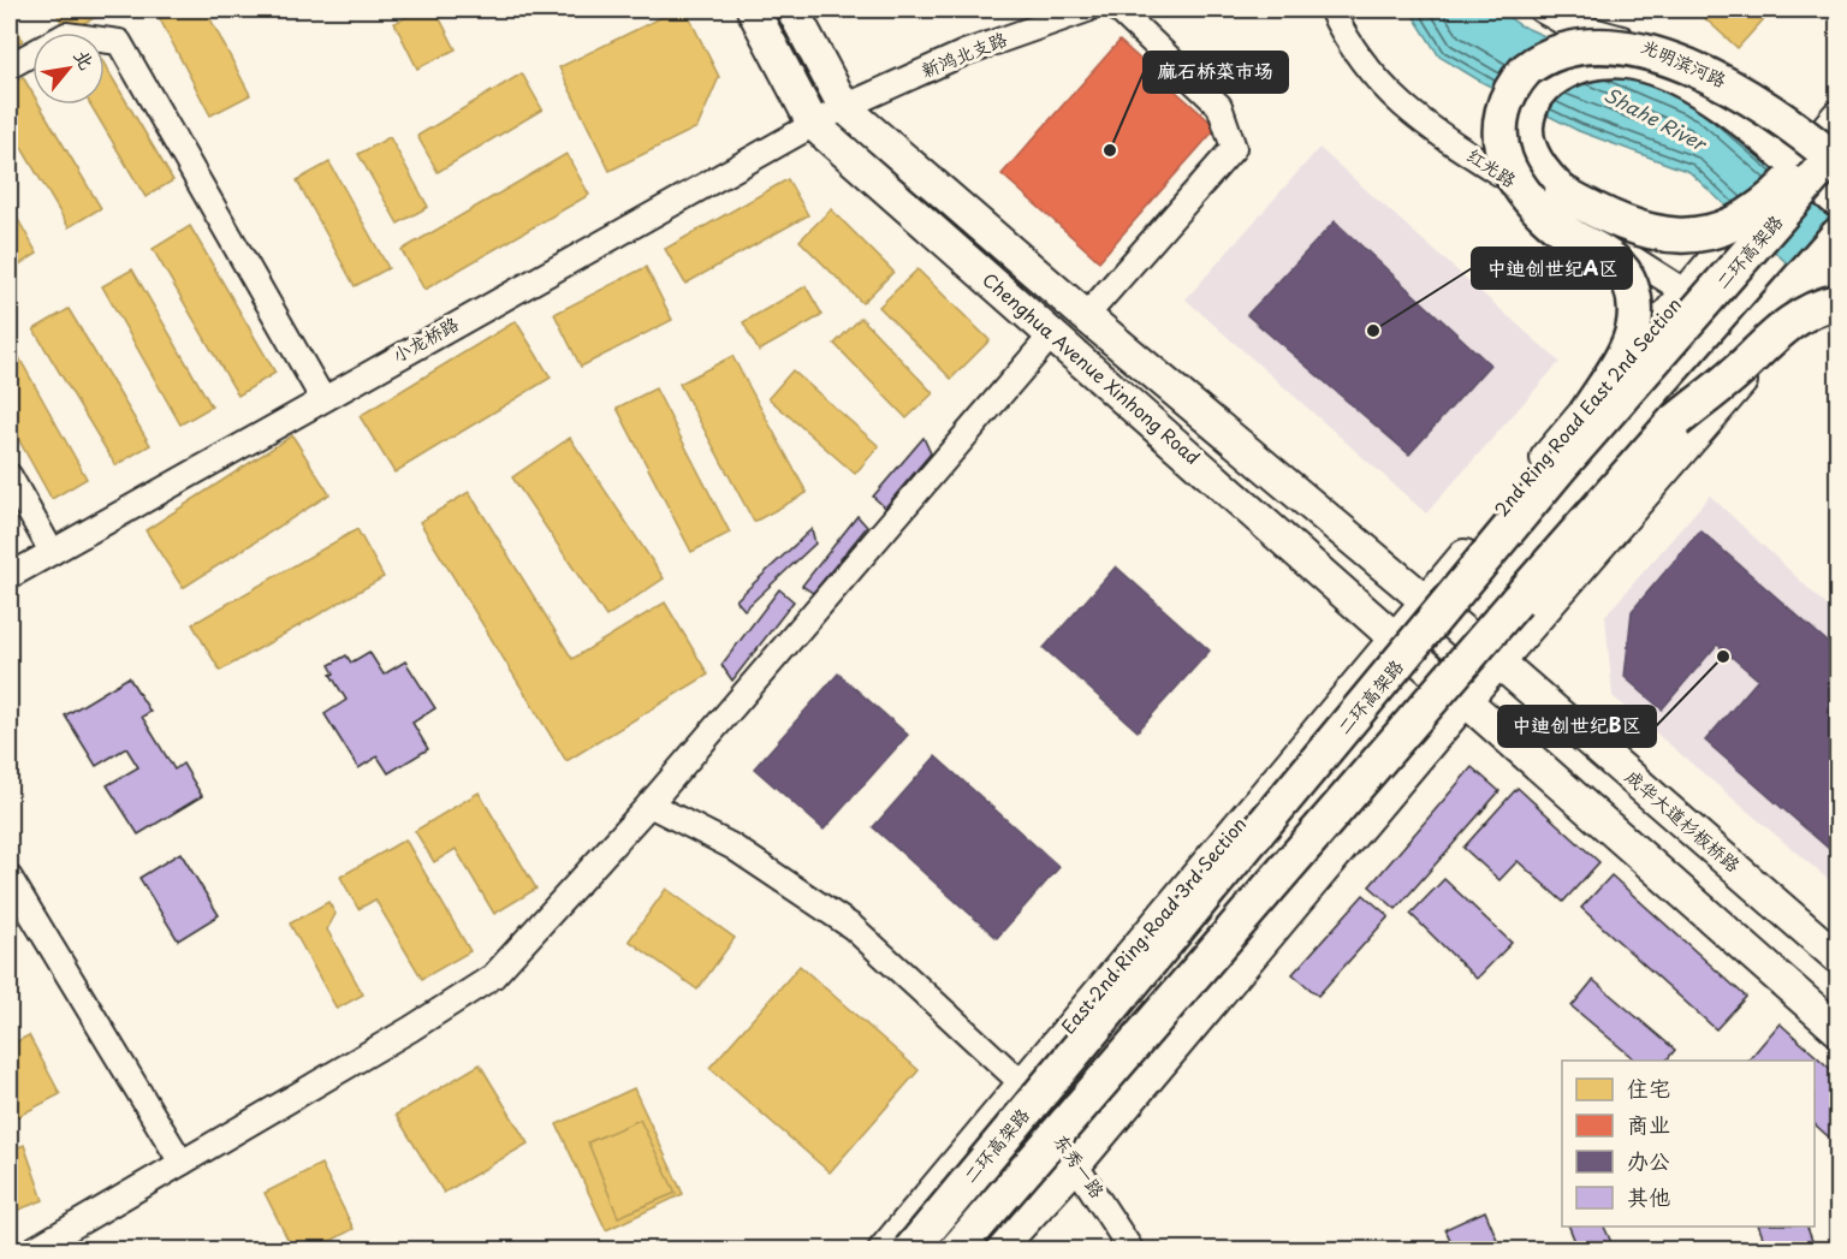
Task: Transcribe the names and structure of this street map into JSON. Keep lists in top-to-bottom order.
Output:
{
  "streets": {
    "highway": ["二环高架路"],
    "main road": [
      "Chenghua Avenue Xinhong Road",
      "2nd Ring Road East 2nd Section",
      "成华大道杉板桥路",
      "East 2nd Ring Road 3rd Section"
    ],
    "street": [
      "新鸿北支路",
      "光明滨河路",
      "红光路",
      "小龙桥路",
      "东秀一路"
    ]
  },
  "crossings": [
    ["新鸿北支路", "小龙桥路"],
    ["新鸿北支路", "Chenghua Avenue Xinhong Road"],
    ["光明滨河路", "二环高架路"],
    ["光明滨河路", "2nd Ring Road East 2nd Section"],
    ["红光路", "2nd Ring Road East 2nd Section"],
    ["二环高架路", "2nd Ring Road East 2nd Section"],
    ["小龙桥路", "Chenghua Avenue Xinhong Road"],
    ["Chenghua Avenue Xinhong Road", "2nd Ring Road East 2nd Section"],
    ["Chenghua Avenue Xinhong Road", "成华大道杉板桥路"],
    ["Chenghua Avenue Xinhong Road", "East 2nd Ring Road 3rd Section"],
    ["2nd Ring Road East 2nd Section", "成华大道杉板桥路"],
    ["2nd Ring Road East 2nd Section", "East 2nd Ring Road 3rd Section"],
    ["成华大道杉板桥路", "East 2nd Ring Road 3rd Section"],
    ["East 2nd Ring Road 3rd Section", "东秀一路"]
  ],
  "water": ["Shahe River"],
  "places": ["麻石桥菜市场", "中迪创世纪A区", "中迪创世纪B区"],
  "legend": [
    "住宅",
    "商业",
    "办公",
    "其他"
  ],
  "north": "top right"
}
